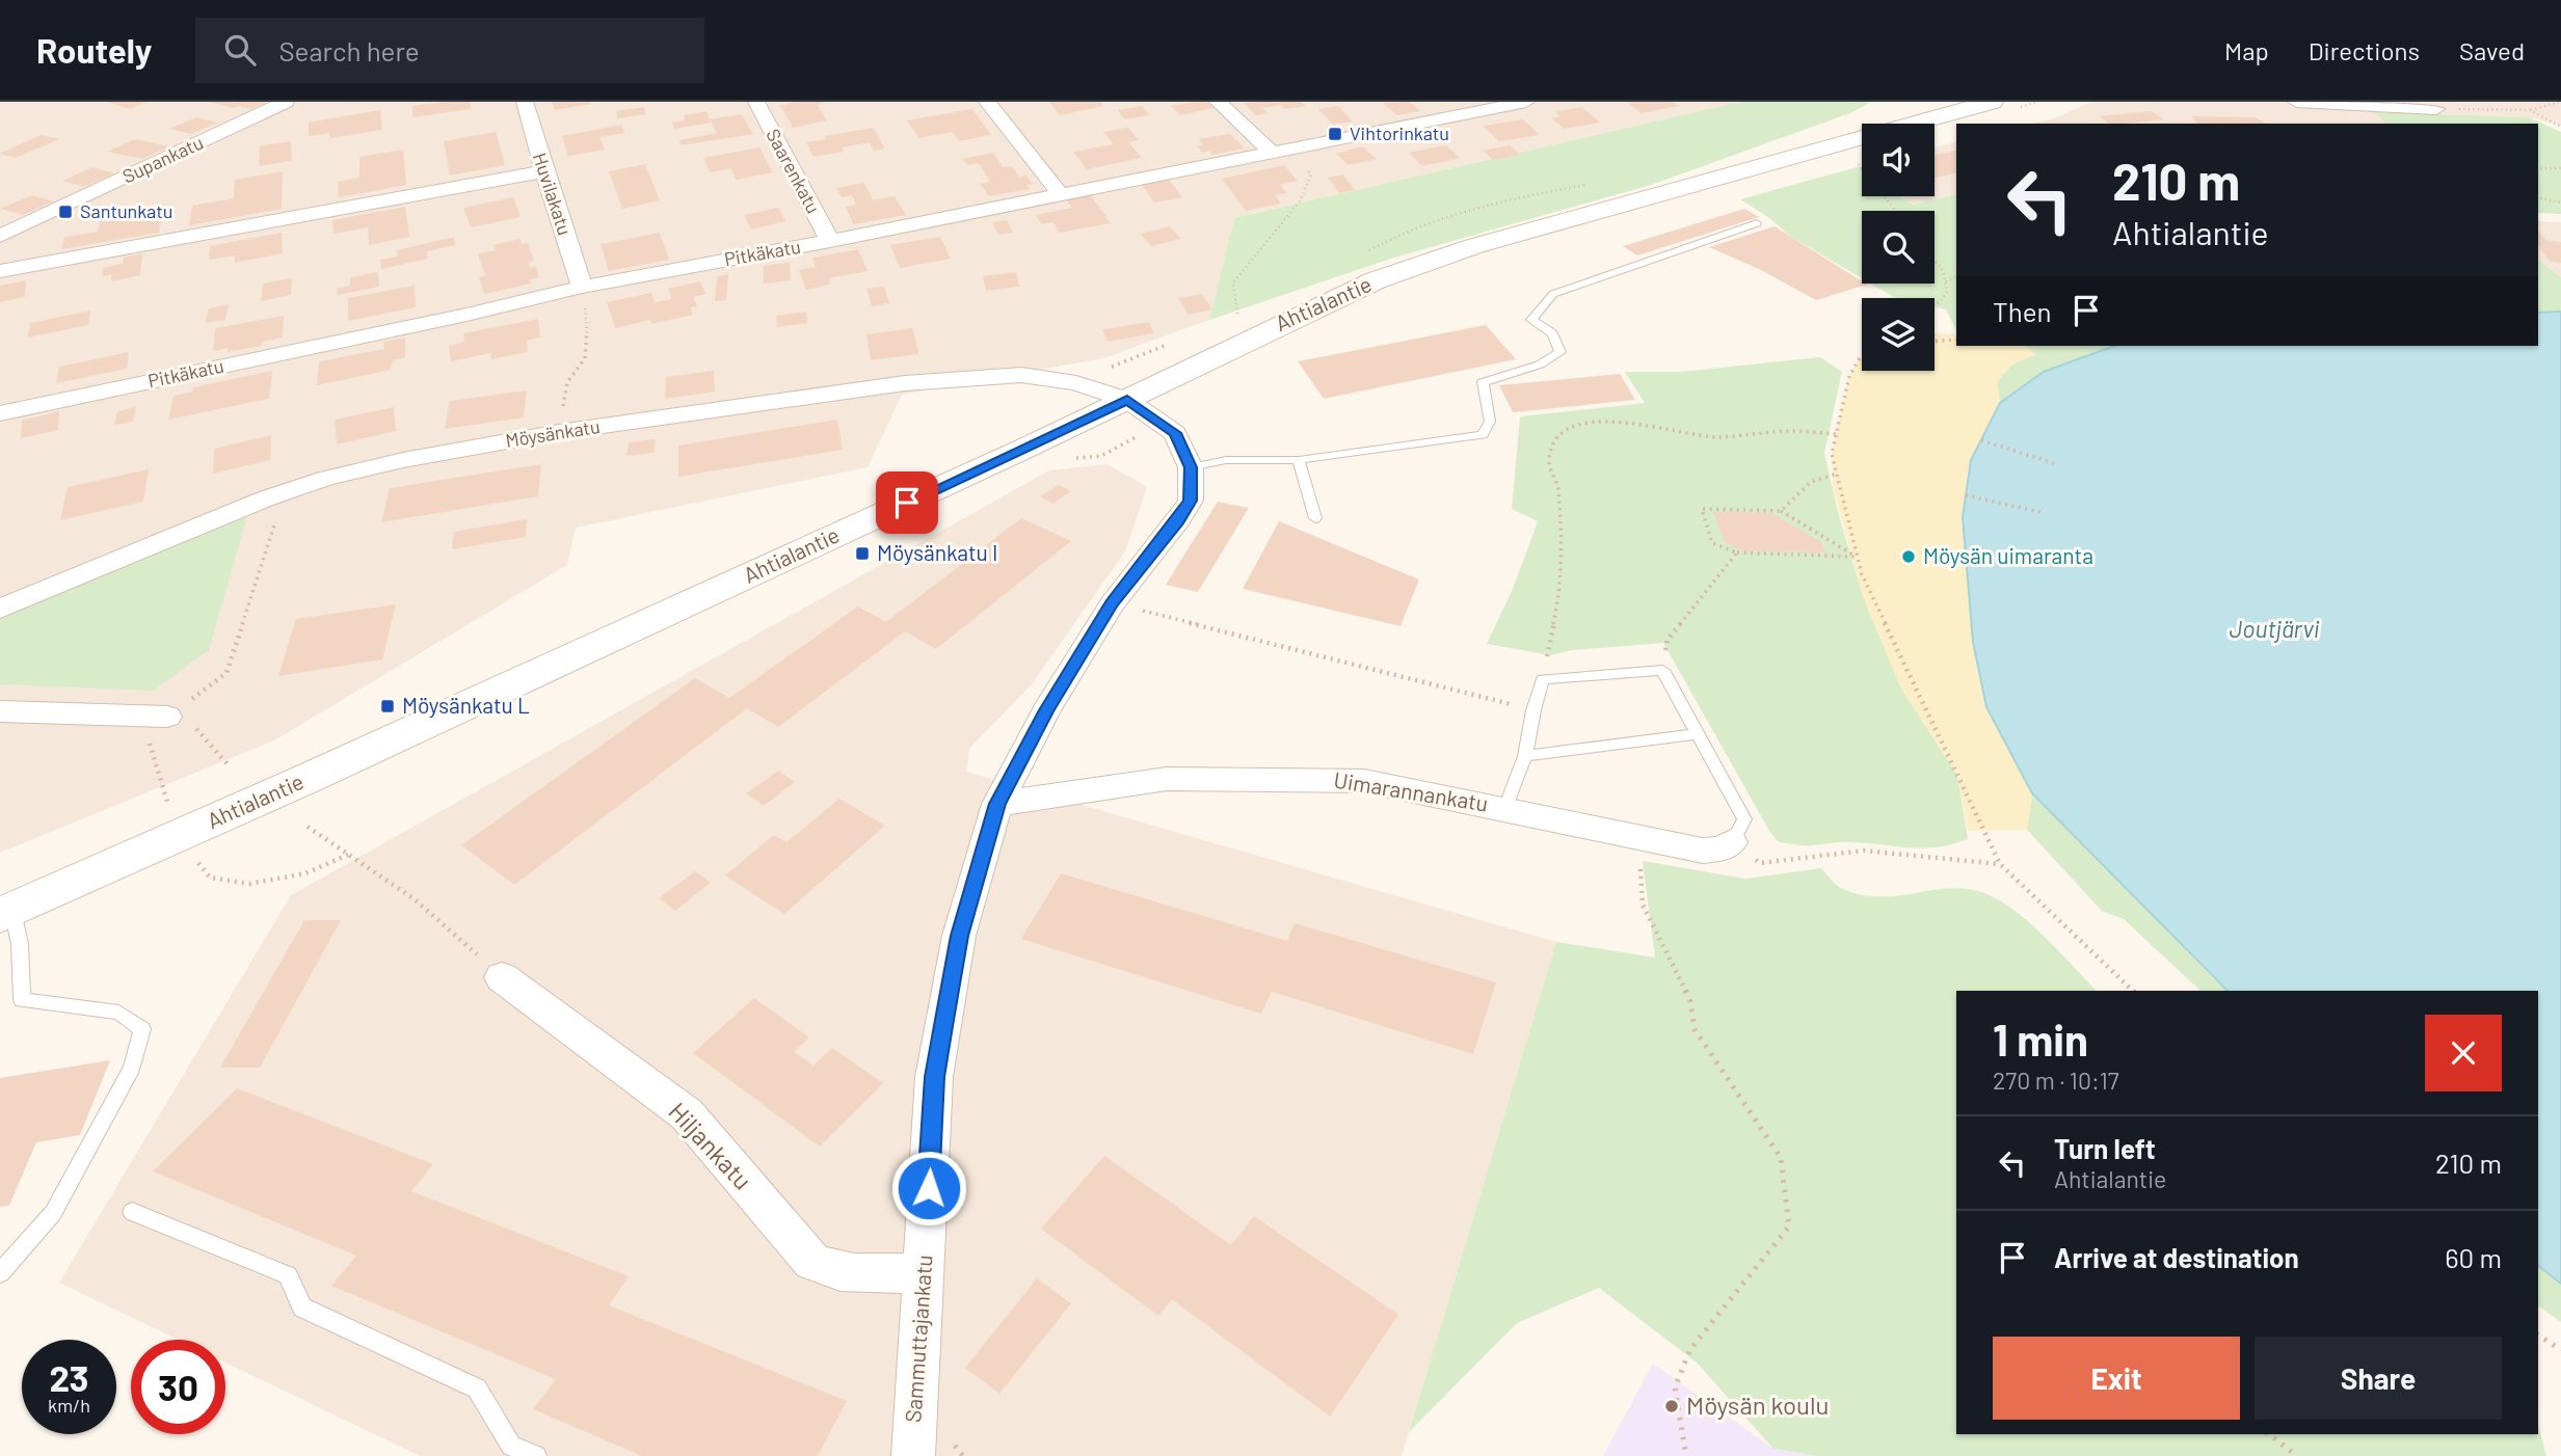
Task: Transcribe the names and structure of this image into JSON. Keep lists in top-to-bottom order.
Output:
{
  "streets": {
    "main road": ["Ahtialantie"],
    "street": [
      "Supankatu",
      "Saarenkatu",
      "Huvilakatu",
      "Pitkäkatu",
      "Möysänkatu",
      "Uimarannankatu",
      "Hiljankatu",
      "Sammuttajankatu"
    ]
  },
  "crossings": [
    ["Saarenkatu", "Pitkäkatu"],
    ["Huvilakatu", "Pitkäkatu"],
    ["Ahtialantie", "Möysänkatu"],
    ["Ahtialantie", "Sammuttajankatu"],
    ["Möysänkatu", "Sammuttajankatu"],
    ["Uimarannankatu", "Sammuttajankatu"],
    ["Hiljankatu", "Sammuttajankatu"]
  ],
  "water": ["Joutjärvi"],
  "places": {
    "transit": [
      "Vihtorinkatu",
      "Santunkatu",
      "Möysänkatu I",
      "Möysänkatu L"
    ],
    "other": ["Möysän uimaranta", "Möysän koulu"]
  },
  "page": {
    "header": "Routely",
    "search": "Search here",
    "nav": ["Map", "Directions", "Saved"],
    "turn": ["210 m", "Ahtialantie"],
    "then": "Then",
    "heading": ["1 min", "270 m · 10:17"],
    "list": [
      {
        "name": "Turn left",
        "note": "Ahtialantie",
        "value": "210 m"
      },
      {
        "name": "Arrive at destination",
        "value": "60 m"
      }
    ],
    "buttons": ["Exit", "Share"],
    "speed": "23 km/h",
    "limit": "30"
  }
}
